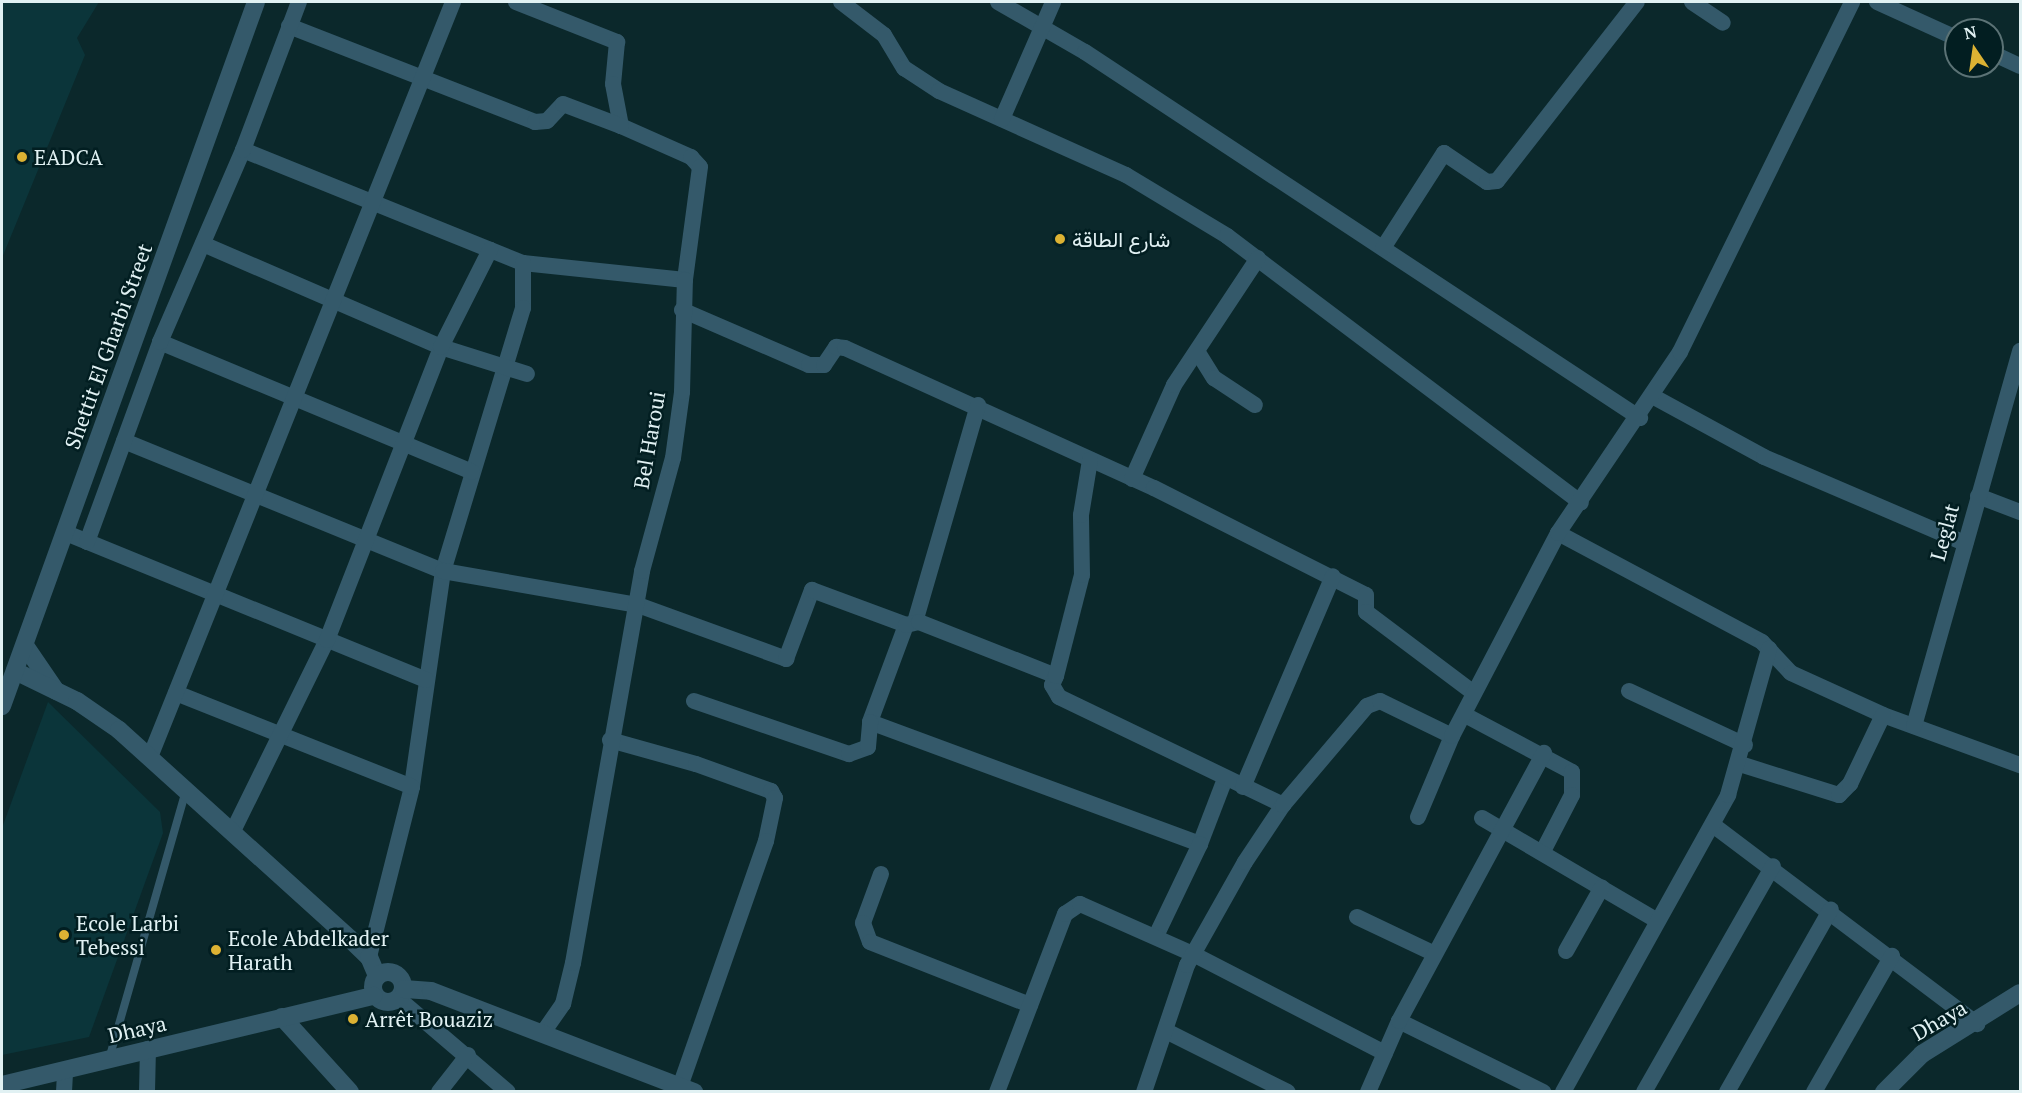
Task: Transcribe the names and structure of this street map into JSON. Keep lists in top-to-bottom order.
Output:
{
  "streets": {
    "street": [
      "Shettit El Gharbi Street",
      "Bel Haroui",
      "Leglat",
      "Dhaya"
    ]
  },
  "crossings": [
    ["Bel Haroui", "Dhaya"]
  ],
  "places": [
    "EADCA",
    "شارع الطاقة",
    "Ecole Larbi Tebessi",
    "Ecole Abdelkader Harath",
    "Arrêt Bouaziz"
  ],
  "north": "top"
}
